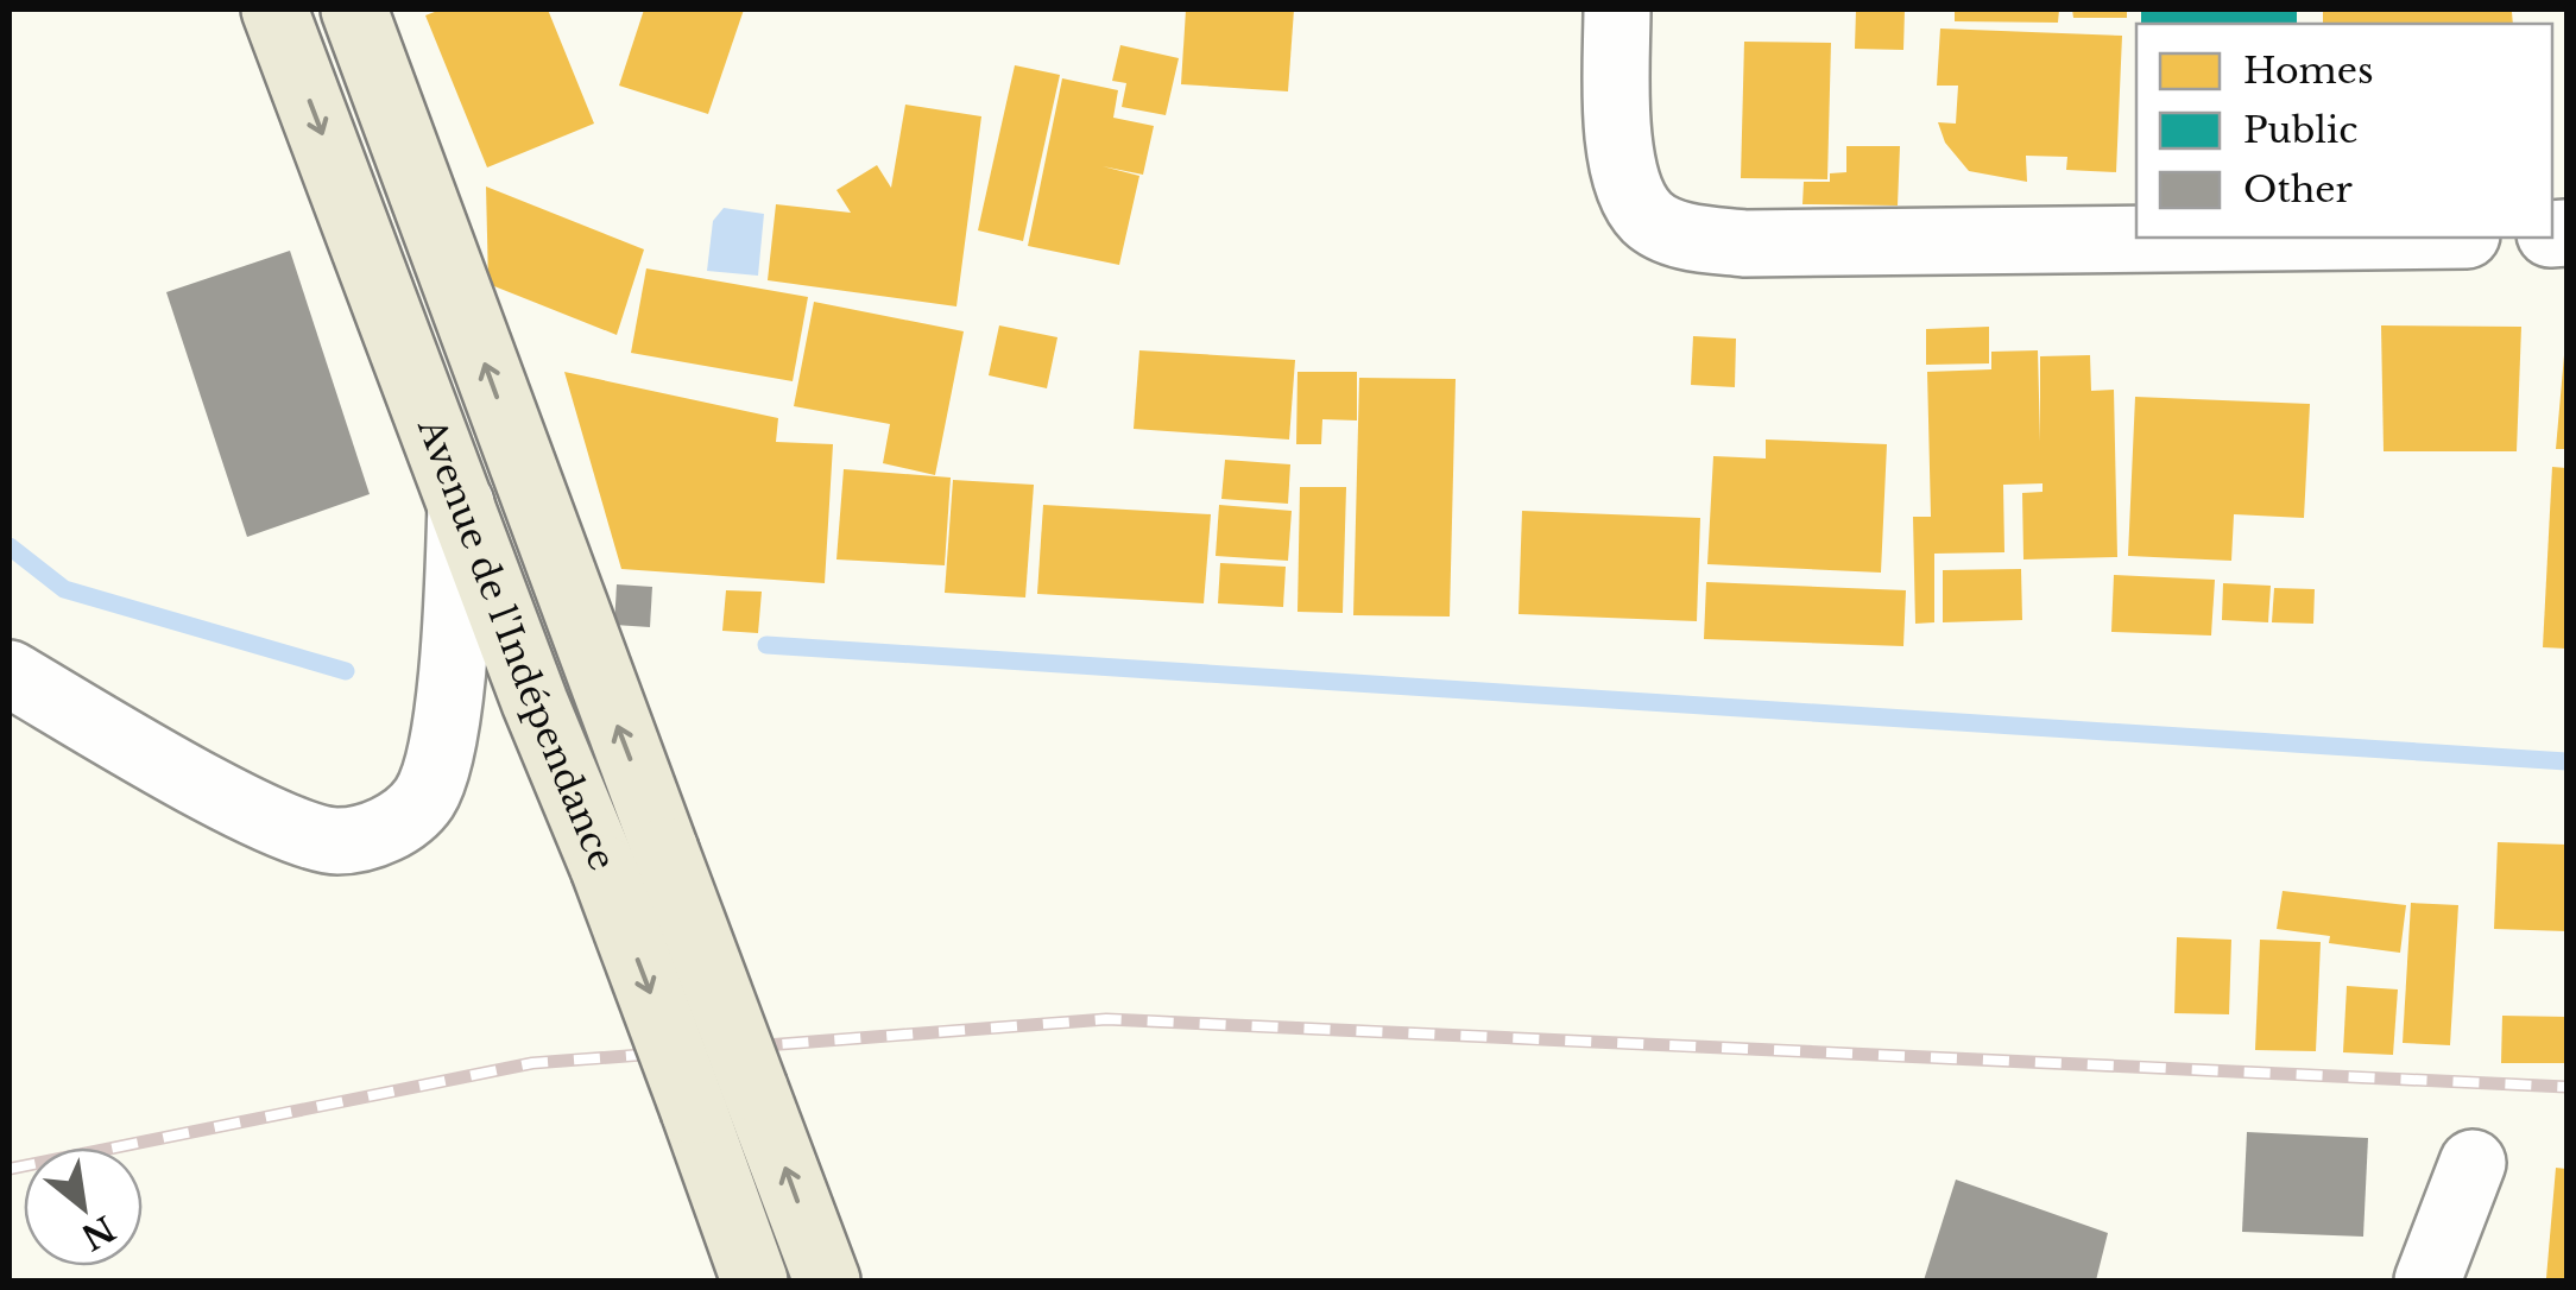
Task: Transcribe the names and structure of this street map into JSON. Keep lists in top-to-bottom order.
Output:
{
  "streets": {
    "main road": ["Avenue de l'Indépendance"]
  },
  "legend": ["Homes", "Public", "Other"],
  "north": "bottom right"
}
